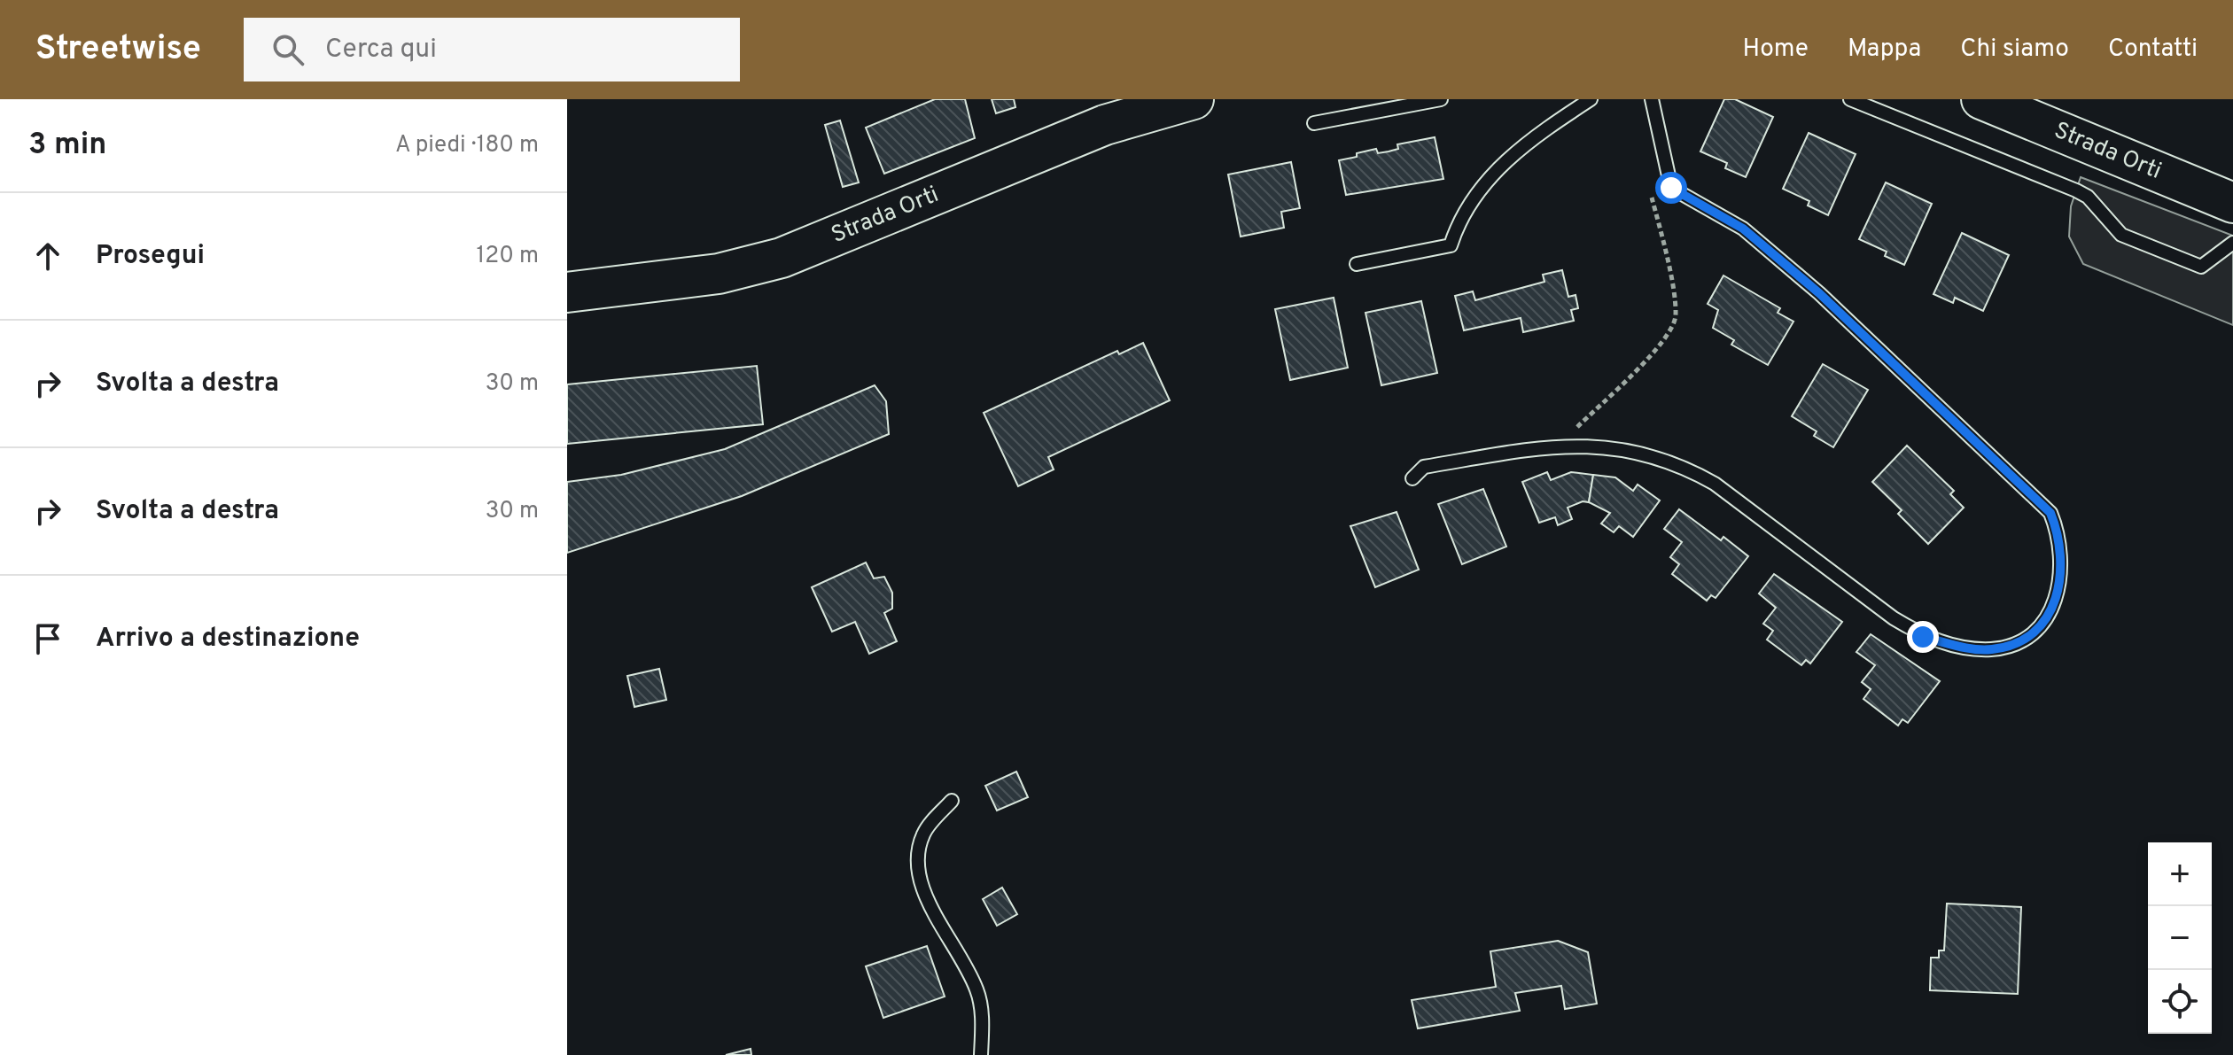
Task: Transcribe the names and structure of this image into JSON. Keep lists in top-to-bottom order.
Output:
{
  "streets": {
    "main road": ["Strada Orti"]
  },
  "page": {
    "header": "Streetwise",
    "search": "Cerca qui",
    "nav": [
      "Home",
      "Mappa",
      "Chi siamo",
      "Contatti"
    ],
    "heading": ["3 min", "A piedi · 180 m"],
    "list": [
      ["Prosegui", "120 m"],
      ["Svolta a destra", "30 m"],
      ["Svolta a destra", "30 m"],
      "Arrivo a destinazione"
    ],
    "map_buttons": ["+", "−"]
  }
}
